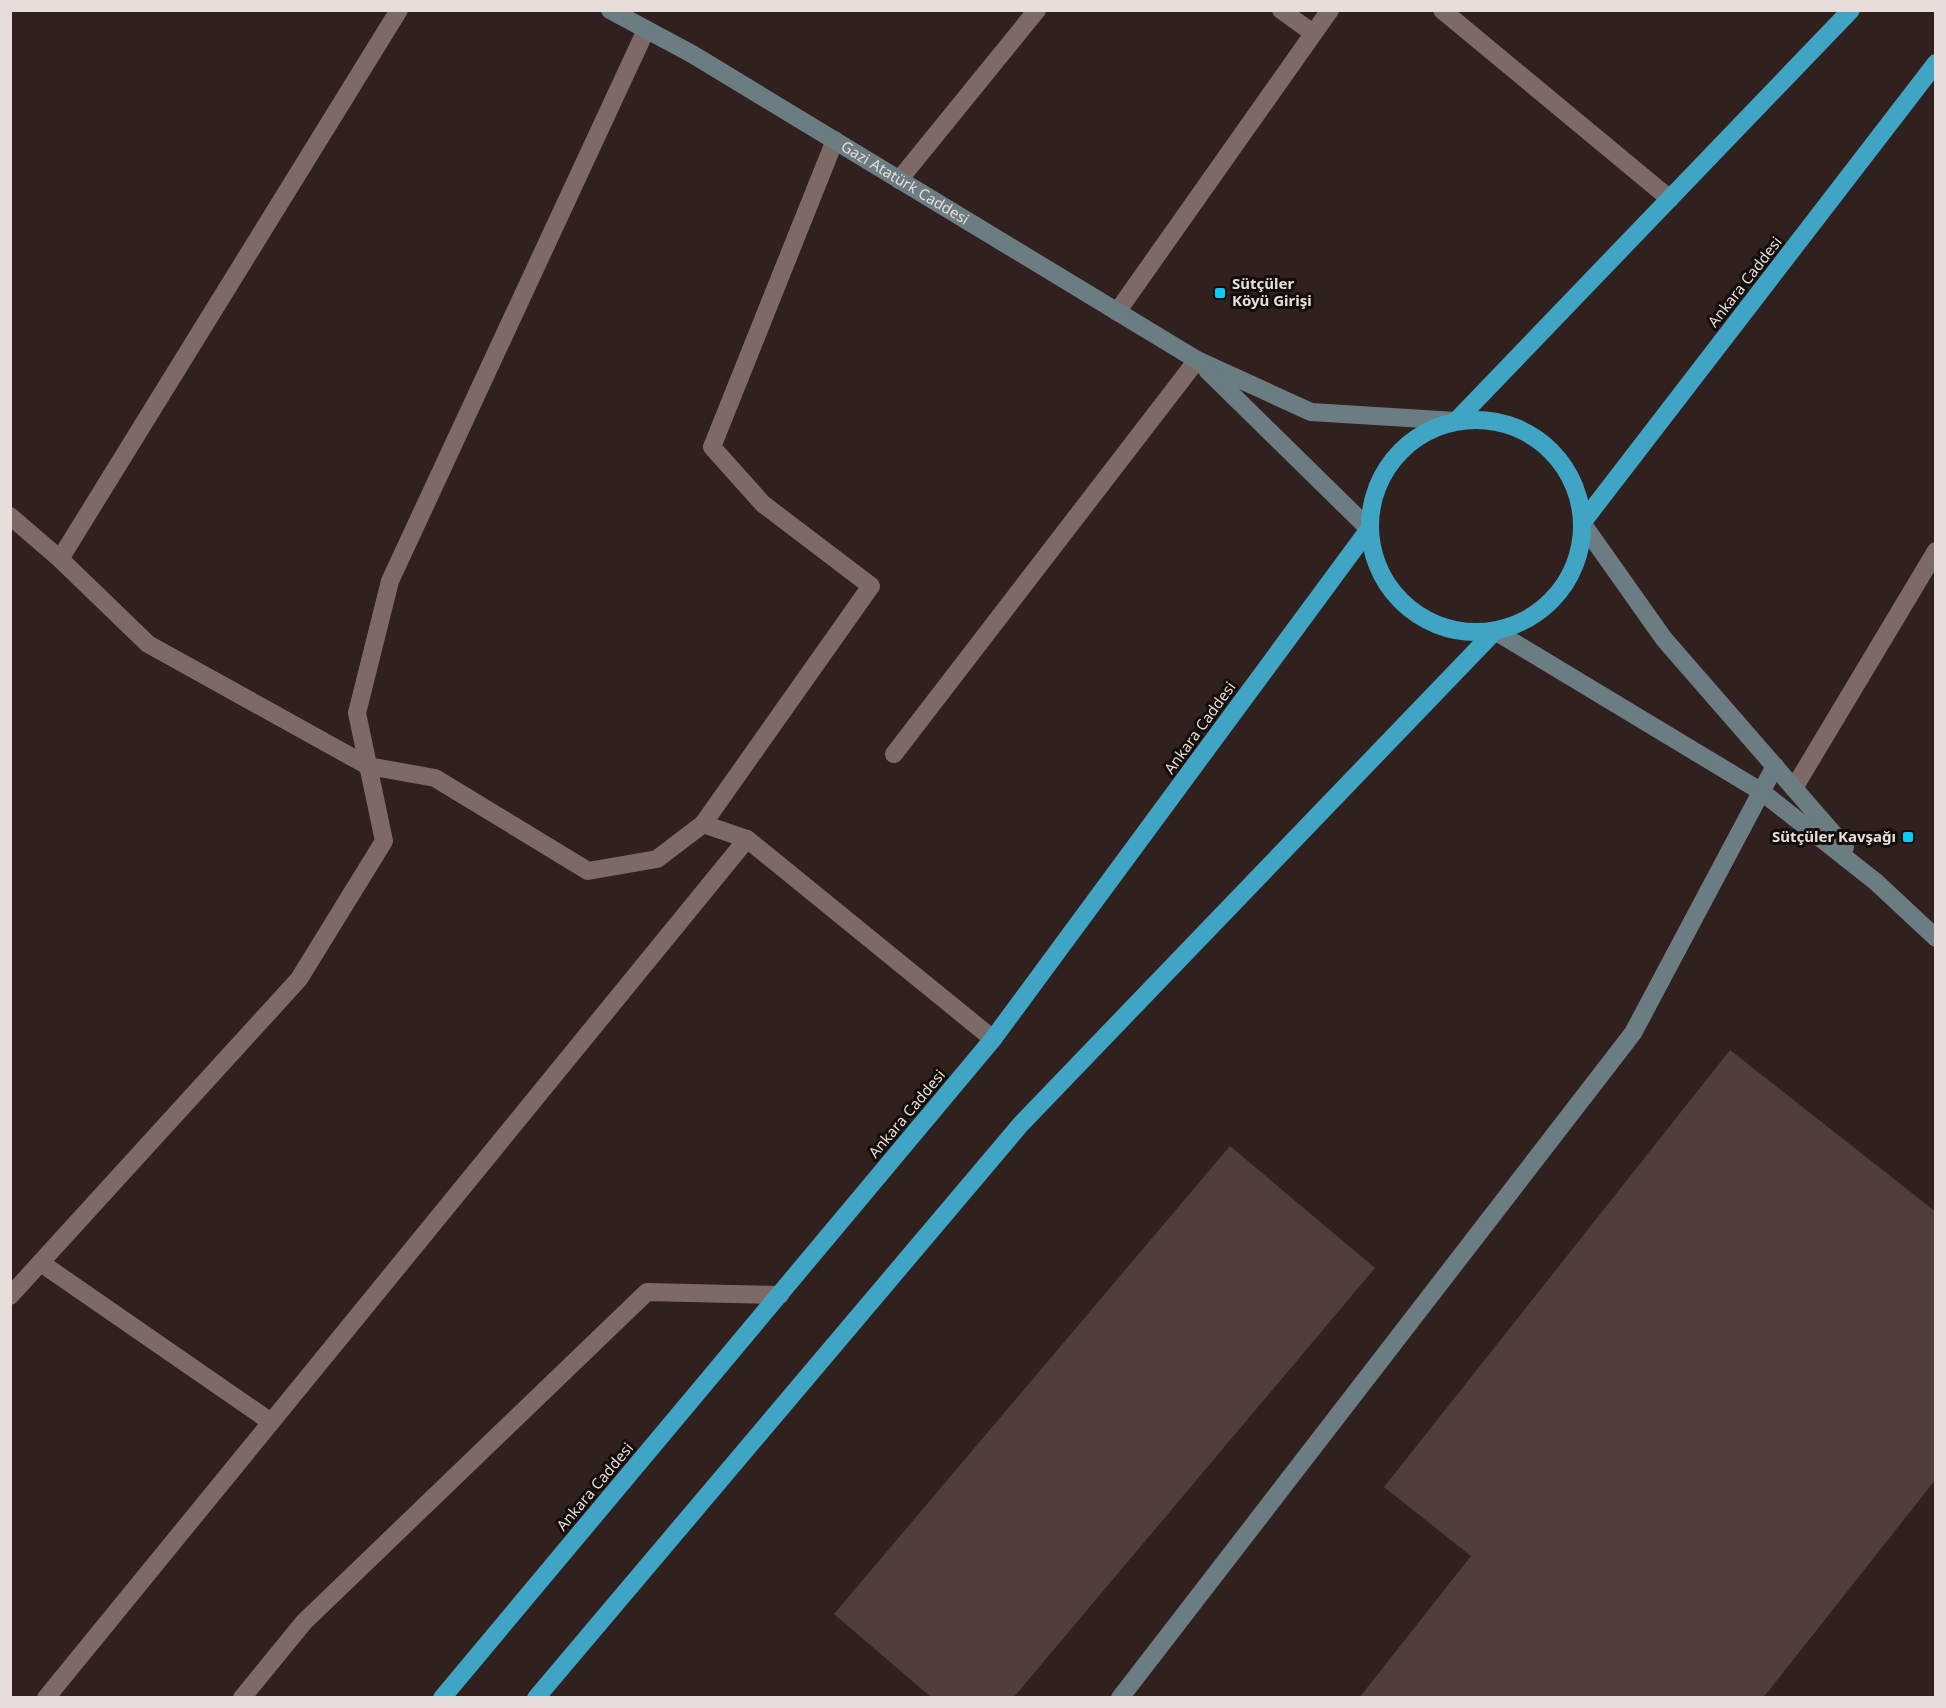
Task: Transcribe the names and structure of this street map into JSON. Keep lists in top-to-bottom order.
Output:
{
  "streets": {
    "highway": ["Ankara Caddesi"],
    "street": ["Gazi Atatürk Caddesi"]
  },
  "places": {
    "transit": ["Sütçüler Köyü Girişi", "Sütçüler Kavşağı"]
  }
}
